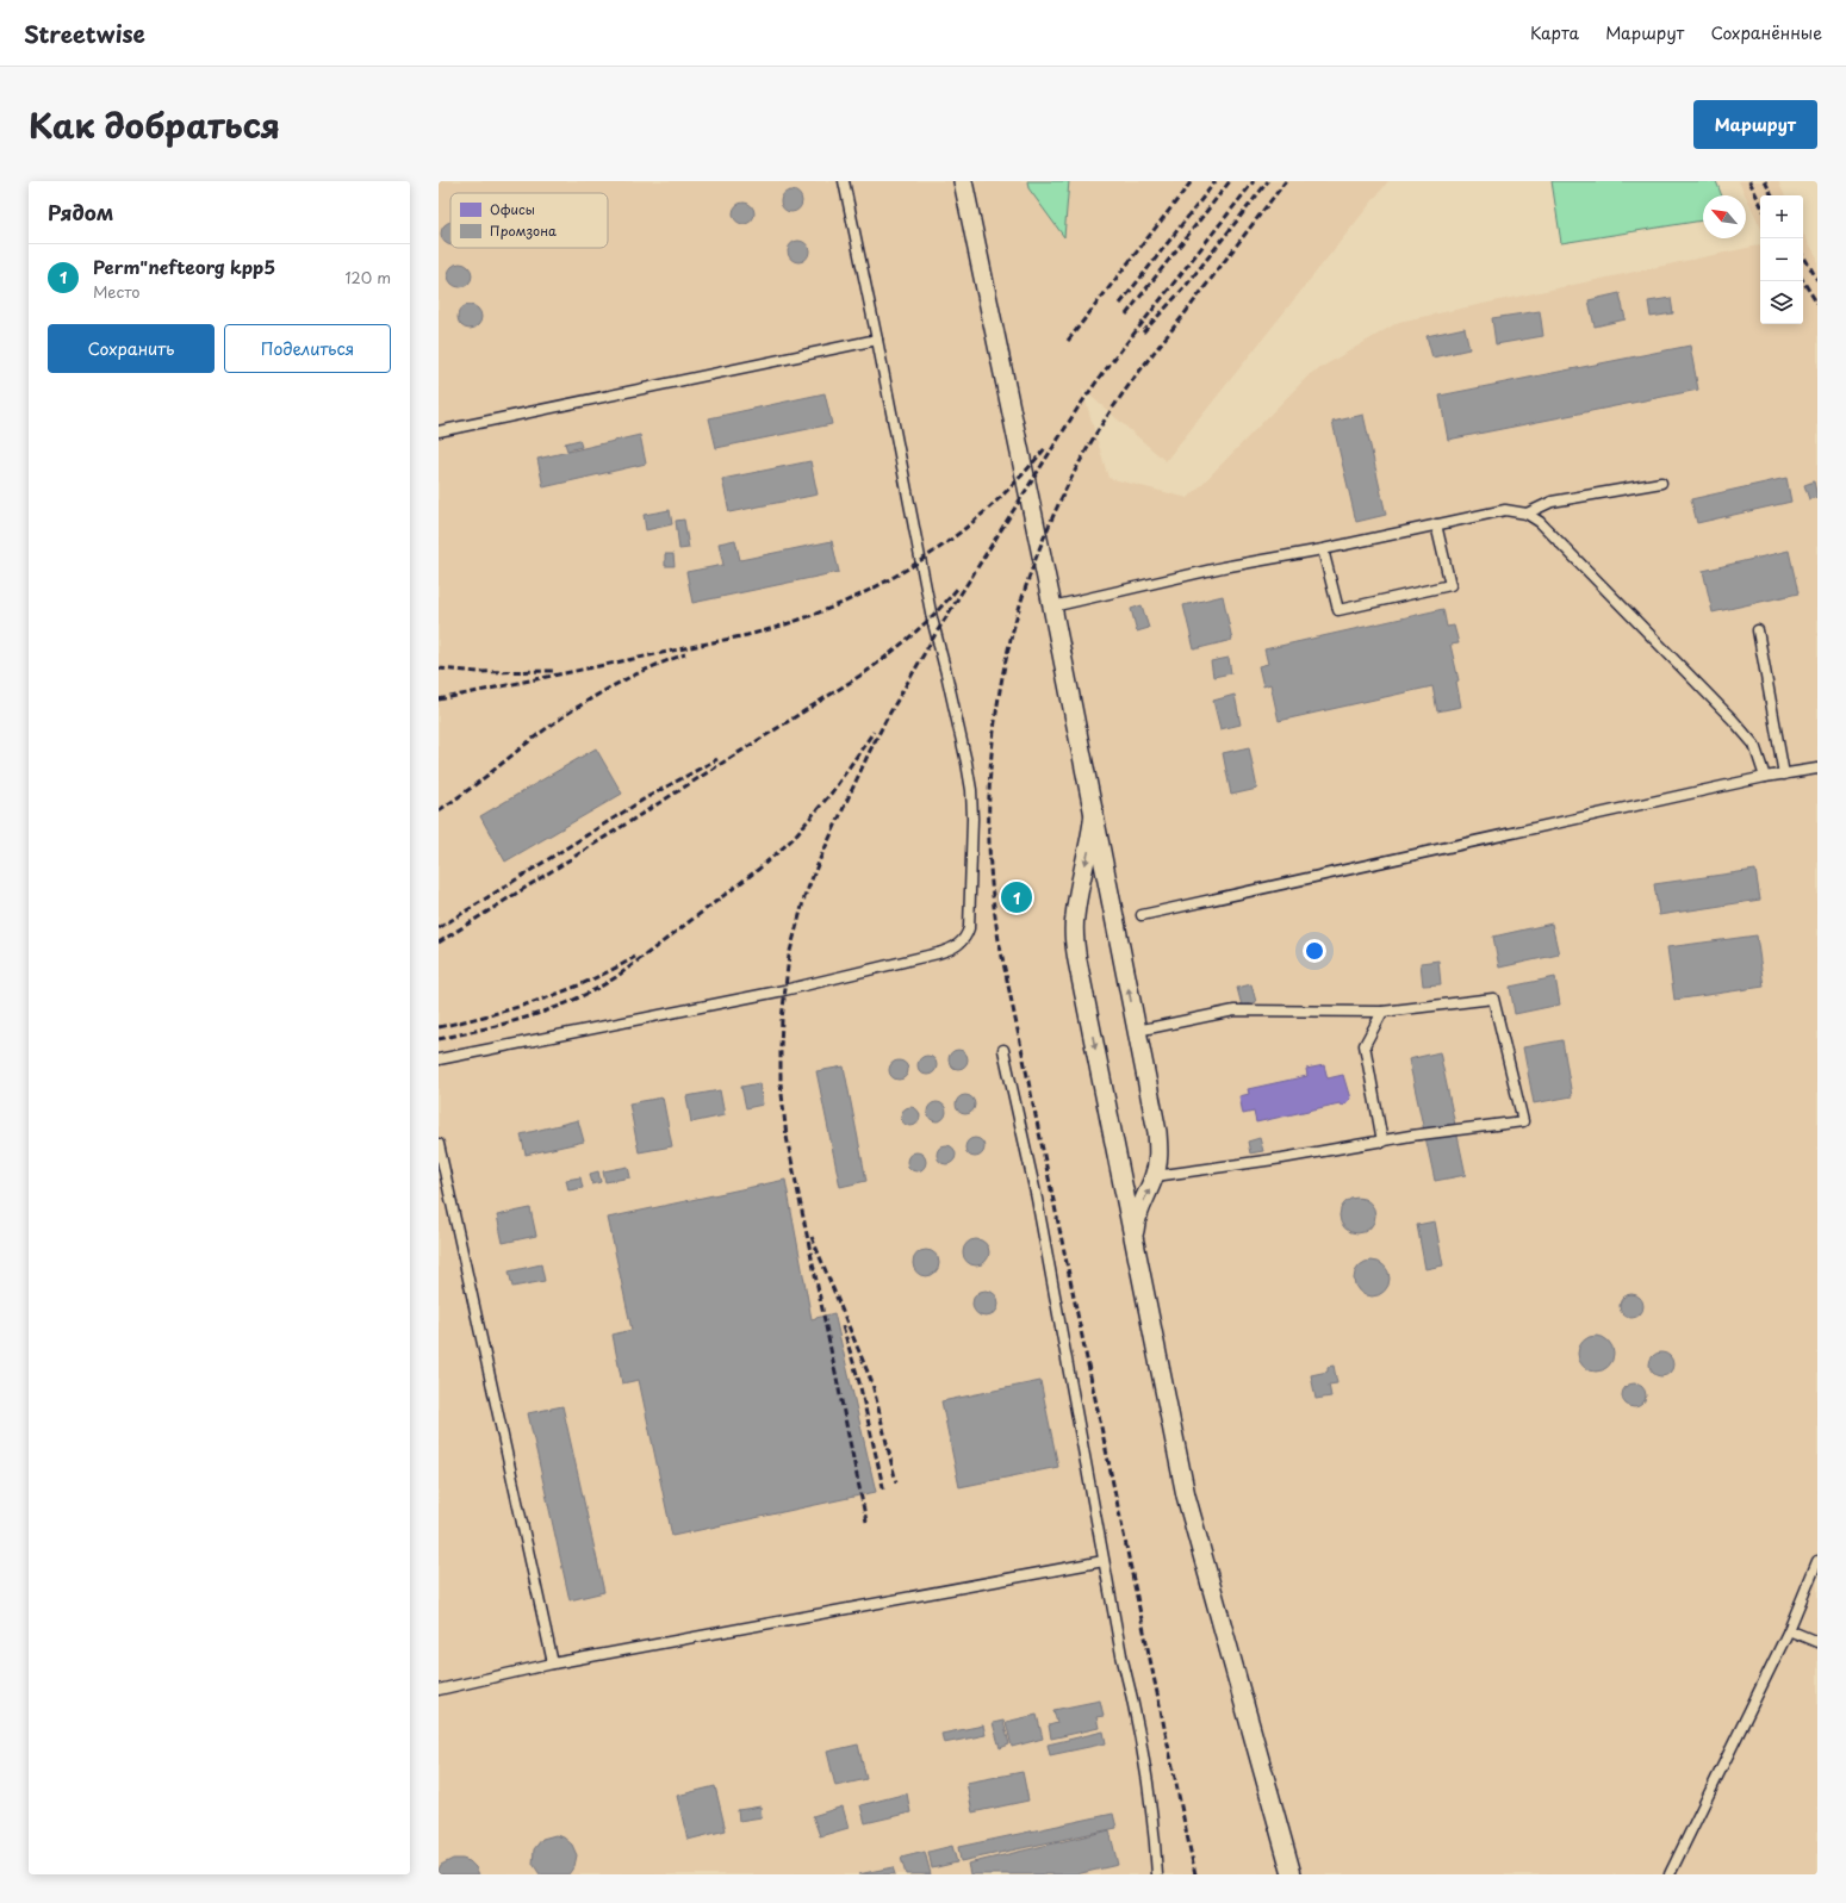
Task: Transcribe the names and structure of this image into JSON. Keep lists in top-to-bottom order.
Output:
{
  "legend": ["Офисы", "Промзона"],
  "north": "top left",
  "page": {
    "header": "Streetwise",
    "nav": ["Карта", "Маршрут", "Сохранённые"],
    "title": "Как добраться",
    "buttons": [
      "Маршрут",
      ["Сохранить", "Поделиться"]
    ],
    "heading": "Рядом",
    "map_buttons": ["+", "−"],
    "list": [
      {
        "mark": "1",
        "name": "Perm\"nefteorg kpp5",
        "note": "Место",
        "value": "120 m"
      }
    ],
    "pins": "1"
  }
}
